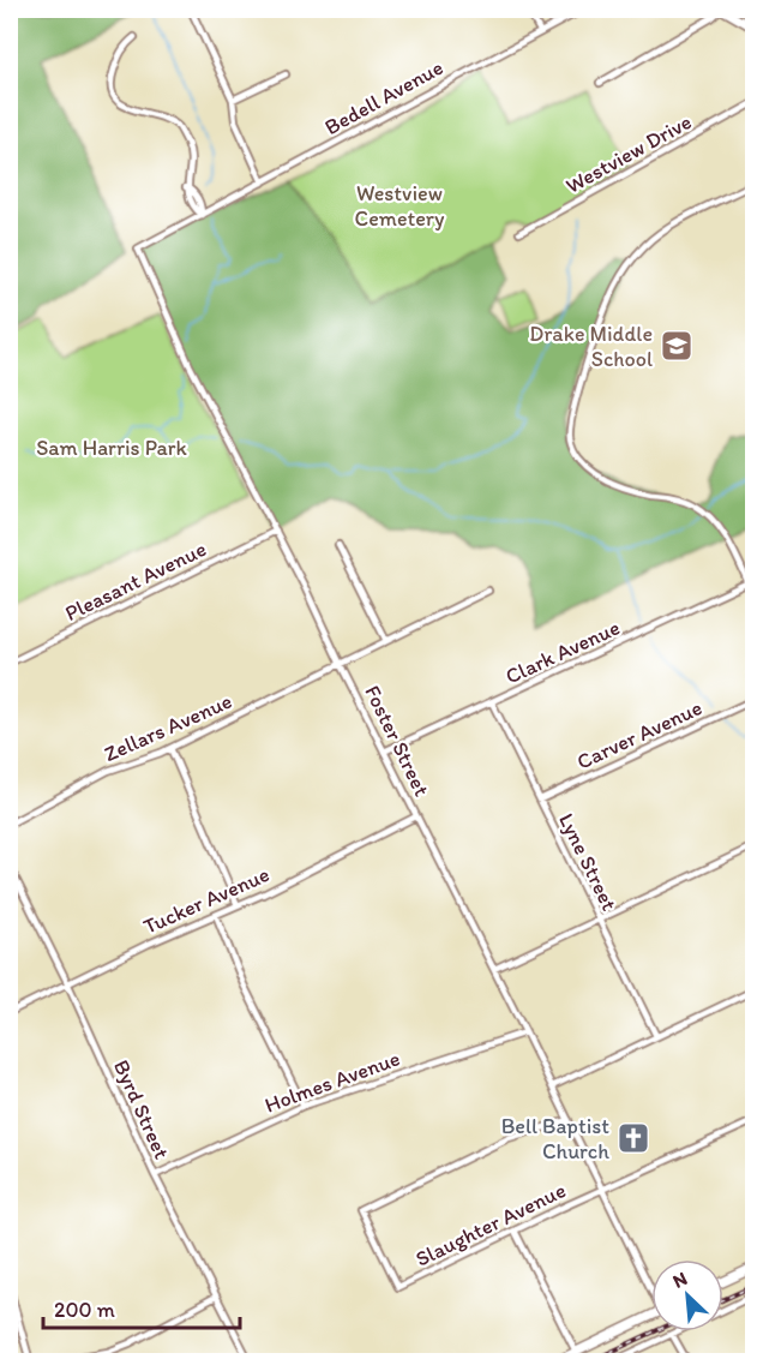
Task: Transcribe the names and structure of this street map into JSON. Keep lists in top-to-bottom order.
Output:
{
  "streets": {
    "street": [
      "Bedell Avenue",
      "Westview Drive",
      "Pleasant Avenue",
      "Clark Avenue",
      "Zellars Avenue",
      "Carver Avenue",
      "Foster Street",
      "Lyne Street",
      "Tucker Avenue",
      "Holmes Avenue",
      "Byrd Street",
      "Slaughter Avenue"
    ]
  },
  "crossings": [
    ["Bedell Avenue", "Foster Street"],
    ["Pleasant Avenue", "Foster Street"],
    ["Clark Avenue", "Foster Street"],
    ["Clark Avenue", "Lyne Street"],
    ["Zellars Avenue", "Foster Street"],
    ["Carver Avenue", "Lyne Street"],
    ["Foster Street", "Tucker Avenue"],
    ["Foster Street", "Holmes Avenue"],
    ["Foster Street", "Slaughter Avenue"],
    ["Tucker Avenue", "Byrd Street"],
    ["Holmes Avenue", "Byrd Street"]
  ],
  "parks": ["Westview Cemetery", "Sam Harris Park"],
  "places": {
    "school or university": ["Drake Middle School"],
    "church": ["Bell Baptist Church"]
  },
  "scale_bar": "200 m",
  "north": "top left"
}
